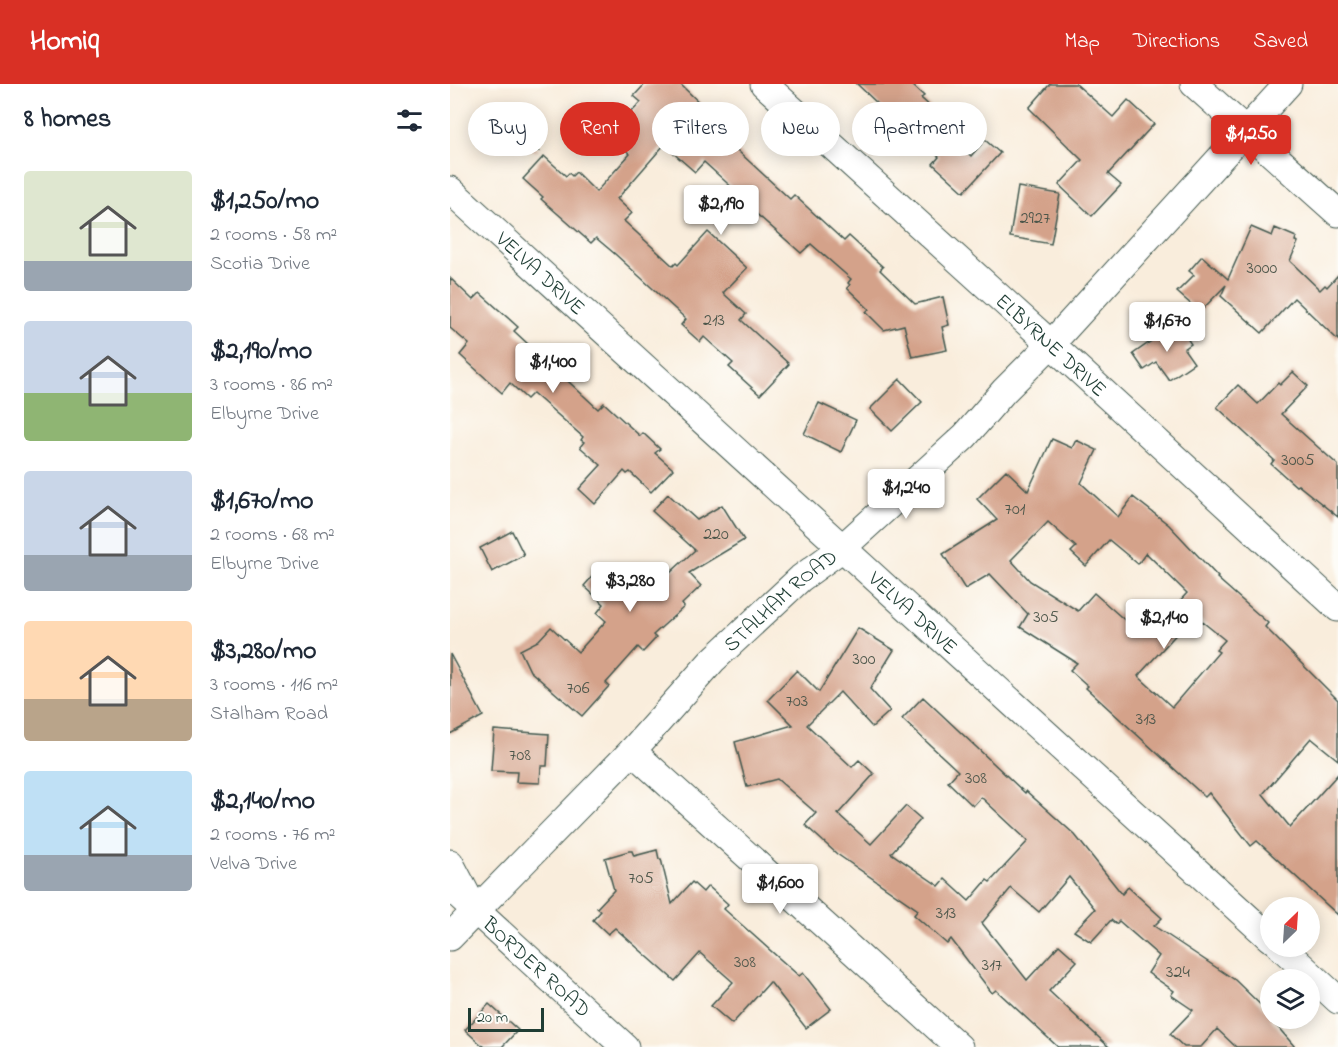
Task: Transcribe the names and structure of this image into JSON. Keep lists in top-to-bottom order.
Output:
{
  "streets": {
    "street": [
      "VELVA DRIVE",
      "ELBYRNE DRIVE",
      "STALHAM ROAD",
      "BORDER ROAD"
    ]
  },
  "crossings": [
    ["VELVA DRIVE", "STALHAM ROAD"],
    ["ELBYRNE DRIVE", "STALHAM ROAD"],
    ["STALHAM ROAD", "BORDER ROAD"]
  ],
  "house_numbers": [
    "2927",
    "3000",
    "213",
    "3005",
    "701",
    "220",
    "305",
    "300",
    "706",
    "703",
    "313",
    "708",
    "308",
    "705",
    "313",
    "308",
    "317",
    "324"
  ],
  "scale_bar": "20 m",
  "north": "top right",
  "page": {
    "header": "Homiq",
    "nav": ["Map", "Directions", "Saved"],
    "heading": "8 homes",
    "chip": [
      "Buy",
      "Rent",
      "Filters",
      "New",
      "Apartment"
    ],
    "price": [
      "$1,250",
      "$2,190",
      "$1,670",
      "$1,400",
      "$1,240",
      "$3,280",
      "$2,140",
      "$1,600"
    ],
    "list": [
      {
        "name": "$1,250/mo",
        "note": "2 rooms · 58 m² · Scotia Drive"
      },
      {
        "name": "$2,190/mo",
        "note": "3 rooms · 86 m² · Elbyrne Drive"
      },
      {
        "name": "$1,670/mo",
        "note": "2 rooms · 68 m² · Elbyrne Drive"
      },
      {
        "name": "$3,280/mo",
        "note": "3 rooms · 116 m² · Stalham Road"
      },
      {
        "name": "$2,140/mo",
        "note": "2 rooms · 76 m² · Velva Drive"
      }
    ],
    "scale": "20 m"
  }
}
